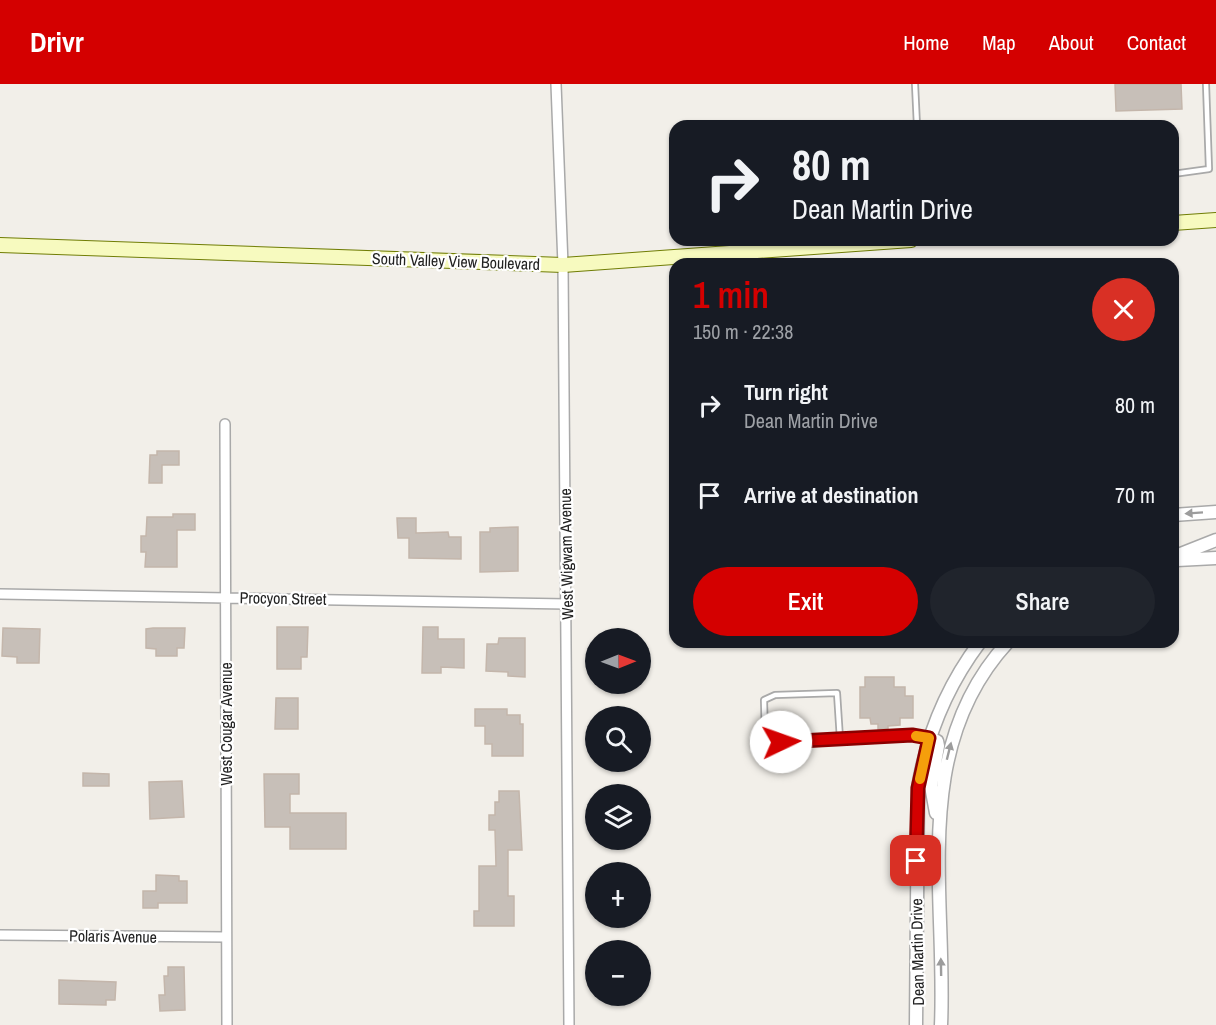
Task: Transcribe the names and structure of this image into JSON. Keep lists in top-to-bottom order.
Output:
{
  "streets": {
    "main road": ["South Valley View Boulevard"],
    "street": [
      "West Wigwam Avenue",
      "Procyon Street",
      "West Cougar Avenue",
      "Polaris Avenue",
      "Dean Martin Drive"
    ]
  },
  "crossings": [
    ["South Valley View Boulevard", "West Wigwam Avenue"],
    ["West Wigwam Avenue", "Procyon Street"],
    ["Procyon Street", "West Cougar Avenue"],
    ["West Cougar Avenue", "Polaris Avenue"]
  ],
  "north": "right",
  "page": {
    "header": "Drivr",
    "nav": [
      "Home",
      "Map",
      "About",
      "Contact"
    ],
    "turn": ["80 m", "Dean Martin Drive"],
    "heading": ["1 min", "150 m · 22:38"],
    "list": [
      {
        "name": "Turn right",
        "note": "Dean Martin Drive",
        "value": "80 m"
      },
      {
        "name": "Arrive at destination",
        "value": "70 m"
      }
    ],
    "buttons": ["Exit", "Share"],
    "map_buttons": ["+", "−"]
  }
}
